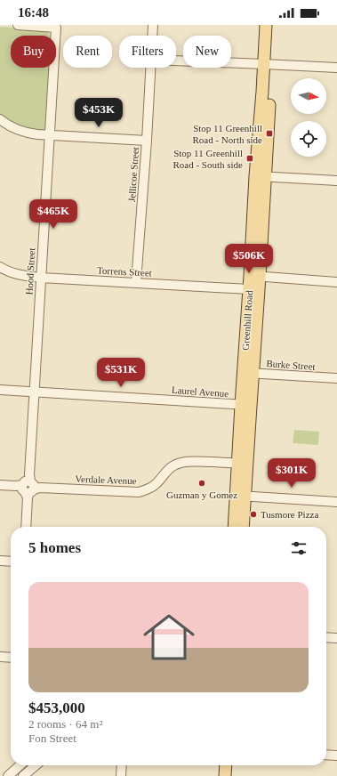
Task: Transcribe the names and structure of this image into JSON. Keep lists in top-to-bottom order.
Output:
{
  "streets": {
    "main road": ["Greenhill Road"],
    "street": [
      "Jellicoe Street",
      "Hood Street",
      "Torrens Street",
      "Burke Street",
      "Laurel Avenue",
      "Verdale Avenue"
    ]
  },
  "crossings": [
    ["Jellicoe Street", "Torrens Street"],
    ["Hood Street", "Torrens Street"],
    ["Hood Street", "Laurel Avenue"],
    ["Hood Street", "Verdale Avenue"],
    ["Torrens Street", "Greenhill Road"],
    ["Greenhill Road", "Burke Street"],
    ["Greenhill Road", "Laurel Avenue"],
    ["Greenhill Road", "Verdale Avenue"]
  ],
  "places": {
    "transit": ["Stop 11 Greenhill Road - North side", "Stop 11 Greenhill Road - South side"],
    "other": ["Guzman y Gomez", "Tusmore Pizza"]
  },
  "north": "right",
  "page": {
    "status": "16:48",
    "chip": [
      "Buy",
      "Rent",
      "Filters",
      "New"
    ],
    "price": [
      "$453K",
      "$465K",
      "$506K",
      "$531K",
      "$301K"
    ],
    "heading": "5 homes",
    "list": [
      {
        "name": "$453,000",
        "note": "2 rooms · 64 m² · Fon Street"
      }
    ]
  }
}
